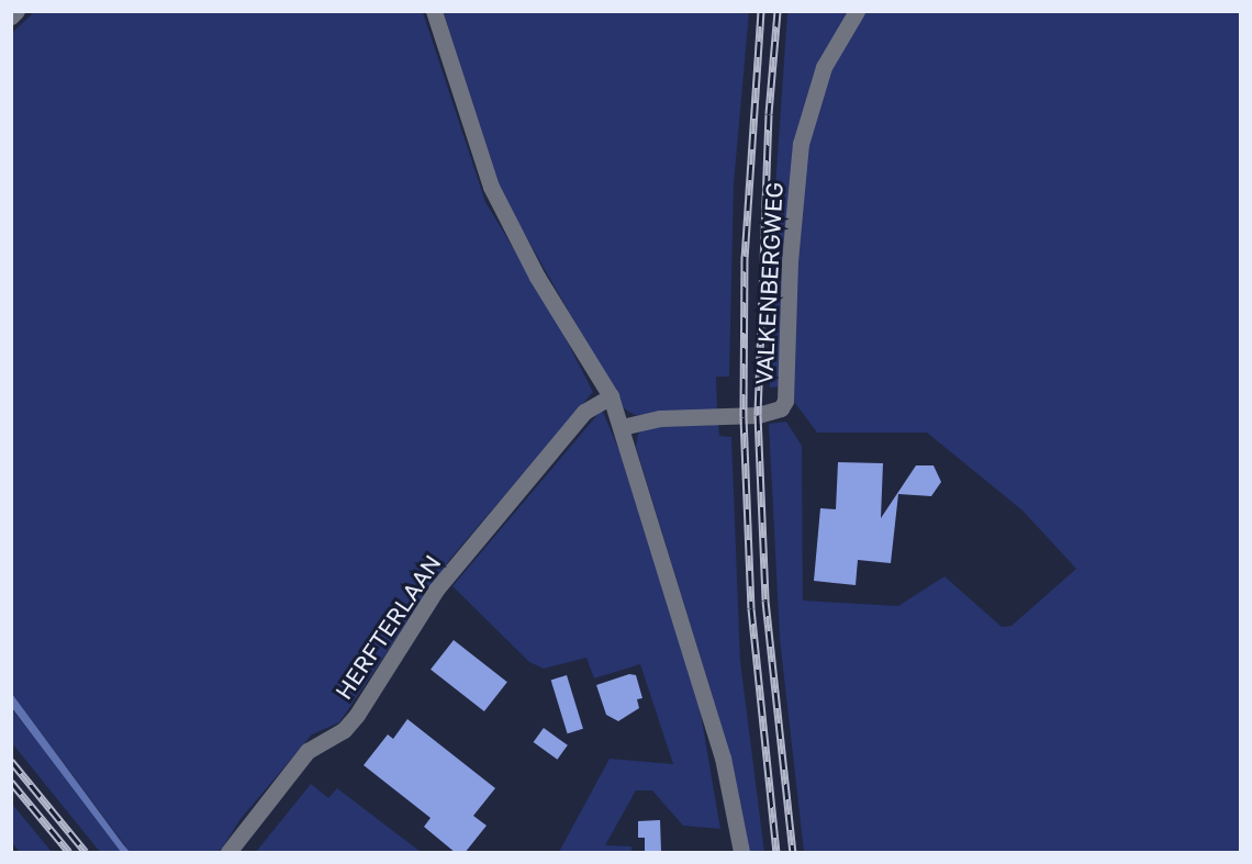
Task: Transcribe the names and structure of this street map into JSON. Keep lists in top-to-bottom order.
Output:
{
  "streets": {
    "street": ["VALKENBERGWEG", "HERFTERLAAN"]
  }
}
